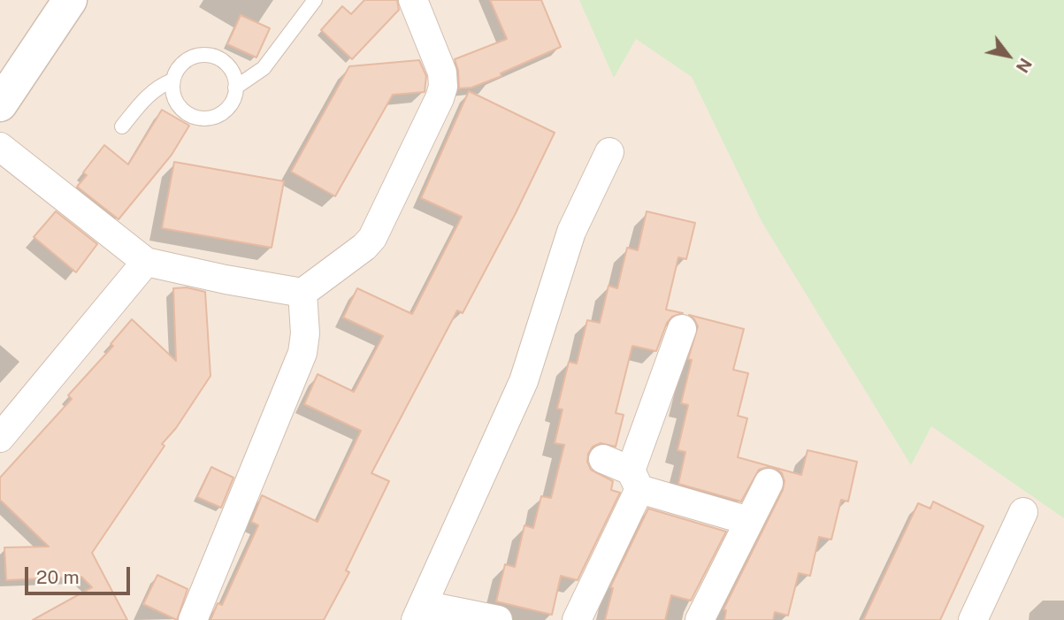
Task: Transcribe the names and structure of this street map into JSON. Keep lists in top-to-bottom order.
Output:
{
  "scale_bar": "20 m",
  "north": "bottom right"
}
